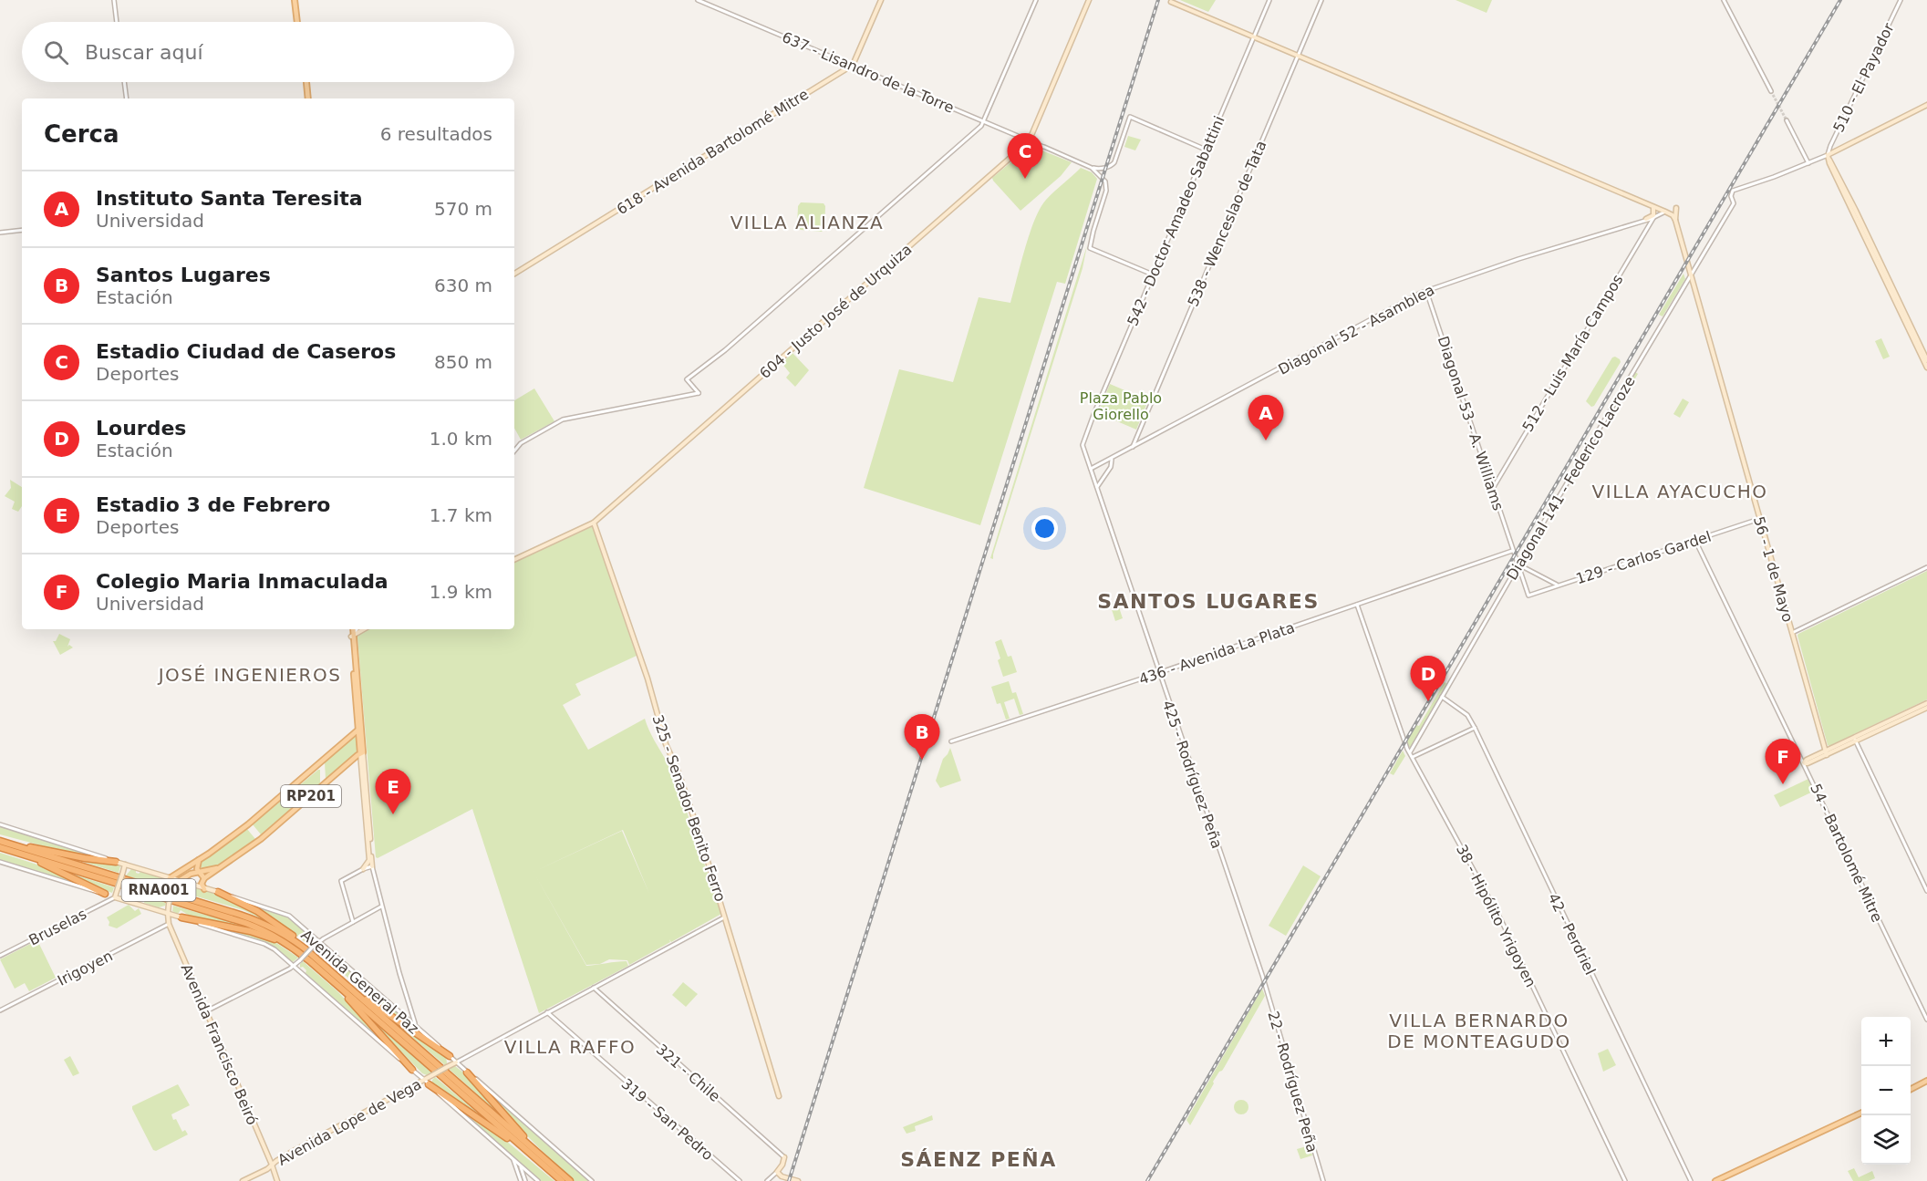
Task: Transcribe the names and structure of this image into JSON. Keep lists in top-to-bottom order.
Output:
{
  "streets": {
    "highway": ["RNA001", "Avenida General Paz"],
    "main road": [
      "618 - Avenida Bartolomé Mitre",
      "604 - Justo José de Urquiza",
      "56 - 1 de Mayo",
      "RP201",
      "325 - Senador Benito Ferro",
      "Avenida Francisco Beiró",
      "Avenida Lope de Vega"
    ],
    "street": [
      "637 - Lisandro de la Torre",
      "510 - El Payador",
      "542 - Doctor Amadeo Sabattini",
      "538 - Wenceslao de Tata",
      "Diagonal 52 - Asamblea",
      "512 - Luis María Campos",
      "Diagonal 53 - A. Williams",
      "Diagonal 141 - Federico Lacroze",
      "129 - Carlos Gardel",
      "436 - Avenida La Plata",
      "425 - Rodríguez Peña",
      "54 - Bartolomé Mitre",
      "38 - Hipólito Yrigoyen",
      "Bruselas",
      "42 - Perdriel",
      "Irigoyen",
      "321 - Chile",
      "22 - Rodríguez Peña",
      "319 - San Pedro"
    ]
  },
  "crossings": [
    ["637 - Lisandro de la Torre", "618 - Avenida Bartolomé Mitre"],
    ["637 - Lisandro de la Torre", "604 - Justo José de Urquiza"],
    ["542 - Doctor Amadeo Sabattini", "425 - Rodríguez Peña"],
    ["538 - Wenceslao de Tata", "Diagonal 52 - Asamblea"],
    ["604 - Justo José de Urquiza", "325 - Senador Benito Ferro"],
    ["Diagonal 52 - Asamblea", "512 - Luis María Campos"],
    ["Diagonal 52 - Asamblea", "Diagonal 53 - A. Williams"],
    ["Diagonal 52 - Asamblea", "425 - Rodríguez Peña"],
    ["512 - Luis María Campos", "Diagonal 53 - A. Williams"],
    ["Diagonal 53 - A. Williams", "Diagonal 141 - Federico Lacroze"],
    ["Diagonal 53 - A. Williams", "129 - Carlos Gardel"],
    ["Diagonal 53 - A. Williams", "436 - Avenida La Plata"],
    ["Diagonal 141 - Federico Lacroze", "56 - 1 de Mayo"],
    ["Diagonal 141 - Federico Lacroze", "38 - Hipólito Yrigoyen"],
    ["Diagonal 141 - Federico Lacroze", "42 - Perdriel"],
    ["129 - Carlos Gardel", "56 - 1 de Mayo"],
    ["129 - Carlos Gardel", "54 - Bartolomé Mitre"],
    ["436 - Avenida La Plata", "425 - Rodríguez Peña"],
    ["436 - Avenida La Plata", "38 - Hipólito Yrigoyen"],
    ["425 - Rodríguez Peña", "22 - Rodríguez Peña"],
    ["Irigoyen", "Avenida Francisco Beiró"],
    ["Avenida Francisco Beiró", "Avenida Lope de Vega"]
  ],
  "districts": [
    "VILLA ALIANZA",
    "VILLA AYACUCHO",
    "SANTOS LUGARES",
    "JOSÉ INGENIEROS",
    "VILLA BERNARDO DE MONTEAGUDO",
    "VILLA RAFFO",
    "SÁENZ PEÑA"
  ],
  "parks": ["Plaza Pablo Giorello"],
  "page": {
    "search": "Buscar aquí",
    "heading": ["Cerca", "6 resultados"],
    "pins": [
      "C",
      "A",
      "D",
      "B",
      "F",
      "E"
    ],
    "list": [
      {
        "mark": "A",
        "name": "Instituto Santa Teresita",
        "note": "Universidad",
        "value": "570 m"
      },
      {
        "mark": "B",
        "name": "Santos Lugares",
        "note": "Estación",
        "value": "630 m"
      },
      {
        "mark": "C",
        "name": "Estadio Ciudad de Caseros",
        "note": "Deportes",
        "value": "850 m"
      },
      {
        "mark": "D",
        "name": "Lourdes",
        "note": "Estación",
        "value": "1.0 km"
      },
      {
        "mark": "E",
        "name": "Estadio 3 de Febrero",
        "note": "Deportes",
        "value": "1.7 km"
      },
      {
        "mark": "F",
        "name": "Colegio Maria Inmaculada",
        "note": "Universidad",
        "value": "1.9 km"
      }
    ],
    "map_buttons": ["+", "−"]
  }
}
